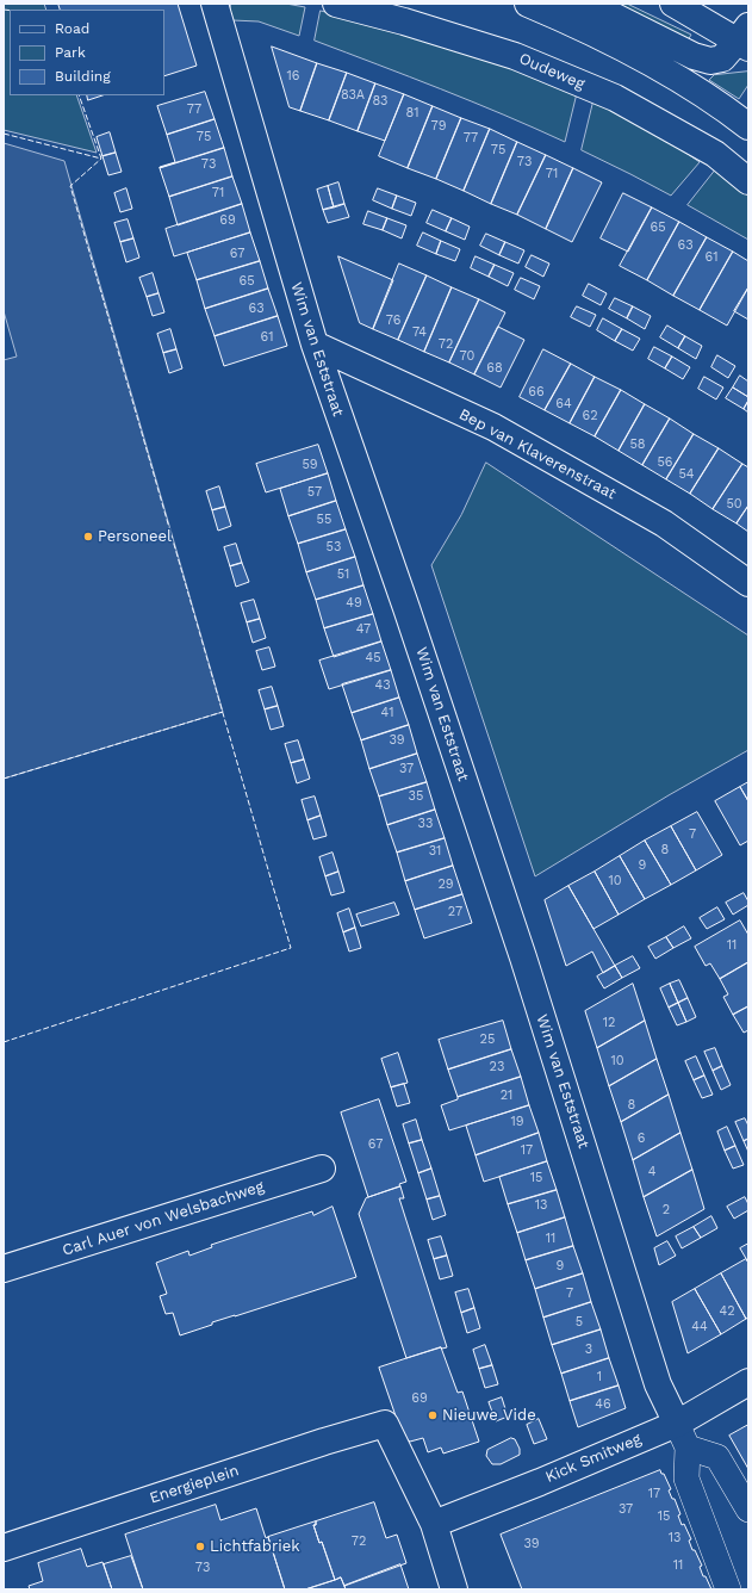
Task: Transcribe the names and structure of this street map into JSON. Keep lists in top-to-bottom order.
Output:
{
  "streets": {
    "street": [
      "Oudeweg",
      "Wim van Eststraat",
      "Bep van Klaverenstraat",
      "Carl Auer von Welsbachweg",
      "Kick Smitweg",
      "Energieplein"
    ]
  },
  "crossings": [
    ["Wim van Eststraat", "Bep van Klaverenstraat"],
    ["Wim van Eststraat", "Kick Smitweg"],
    ["Kick Smitweg", "Energieplein"]
  ],
  "places": ["Personeel", "Nieuwe Vide", "Lichtfabriek"],
  "house_numbers": [
    "16",
    "83A",
    "83",
    "77",
    "81",
    "79",
    "75",
    "77",
    "75",
    "73",
    "73",
    "71",
    "71",
    "69",
    "65",
    "63",
    "67",
    "61",
    "65",
    "63",
    "76",
    "74",
    "61",
    "72",
    "70",
    "68",
    "66",
    "64",
    "62",
    "58",
    "56",
    "59",
    "54",
    "57",
    "50",
    "55",
    "53",
    "51",
    "49",
    "47",
    "45",
    "43",
    "41",
    "39",
    "37",
    "35",
    "33",
    "7",
    "8",
    "31",
    "9",
    "10",
    "29",
    "27",
    "11",
    "12",
    "25",
    "10",
    "23",
    "21",
    "8",
    "19",
    "6",
    "67",
    "17",
    "4",
    "15",
    "13",
    "2",
    "11",
    "9",
    "7",
    "42",
    "5",
    "44",
    "3",
    "1",
    "69",
    "46",
    "17",
    "37",
    "15",
    "13",
    "72",
    "39",
    "11",
    "73"
  ],
  "legend": ["Road", "Park", "Building"]
}
